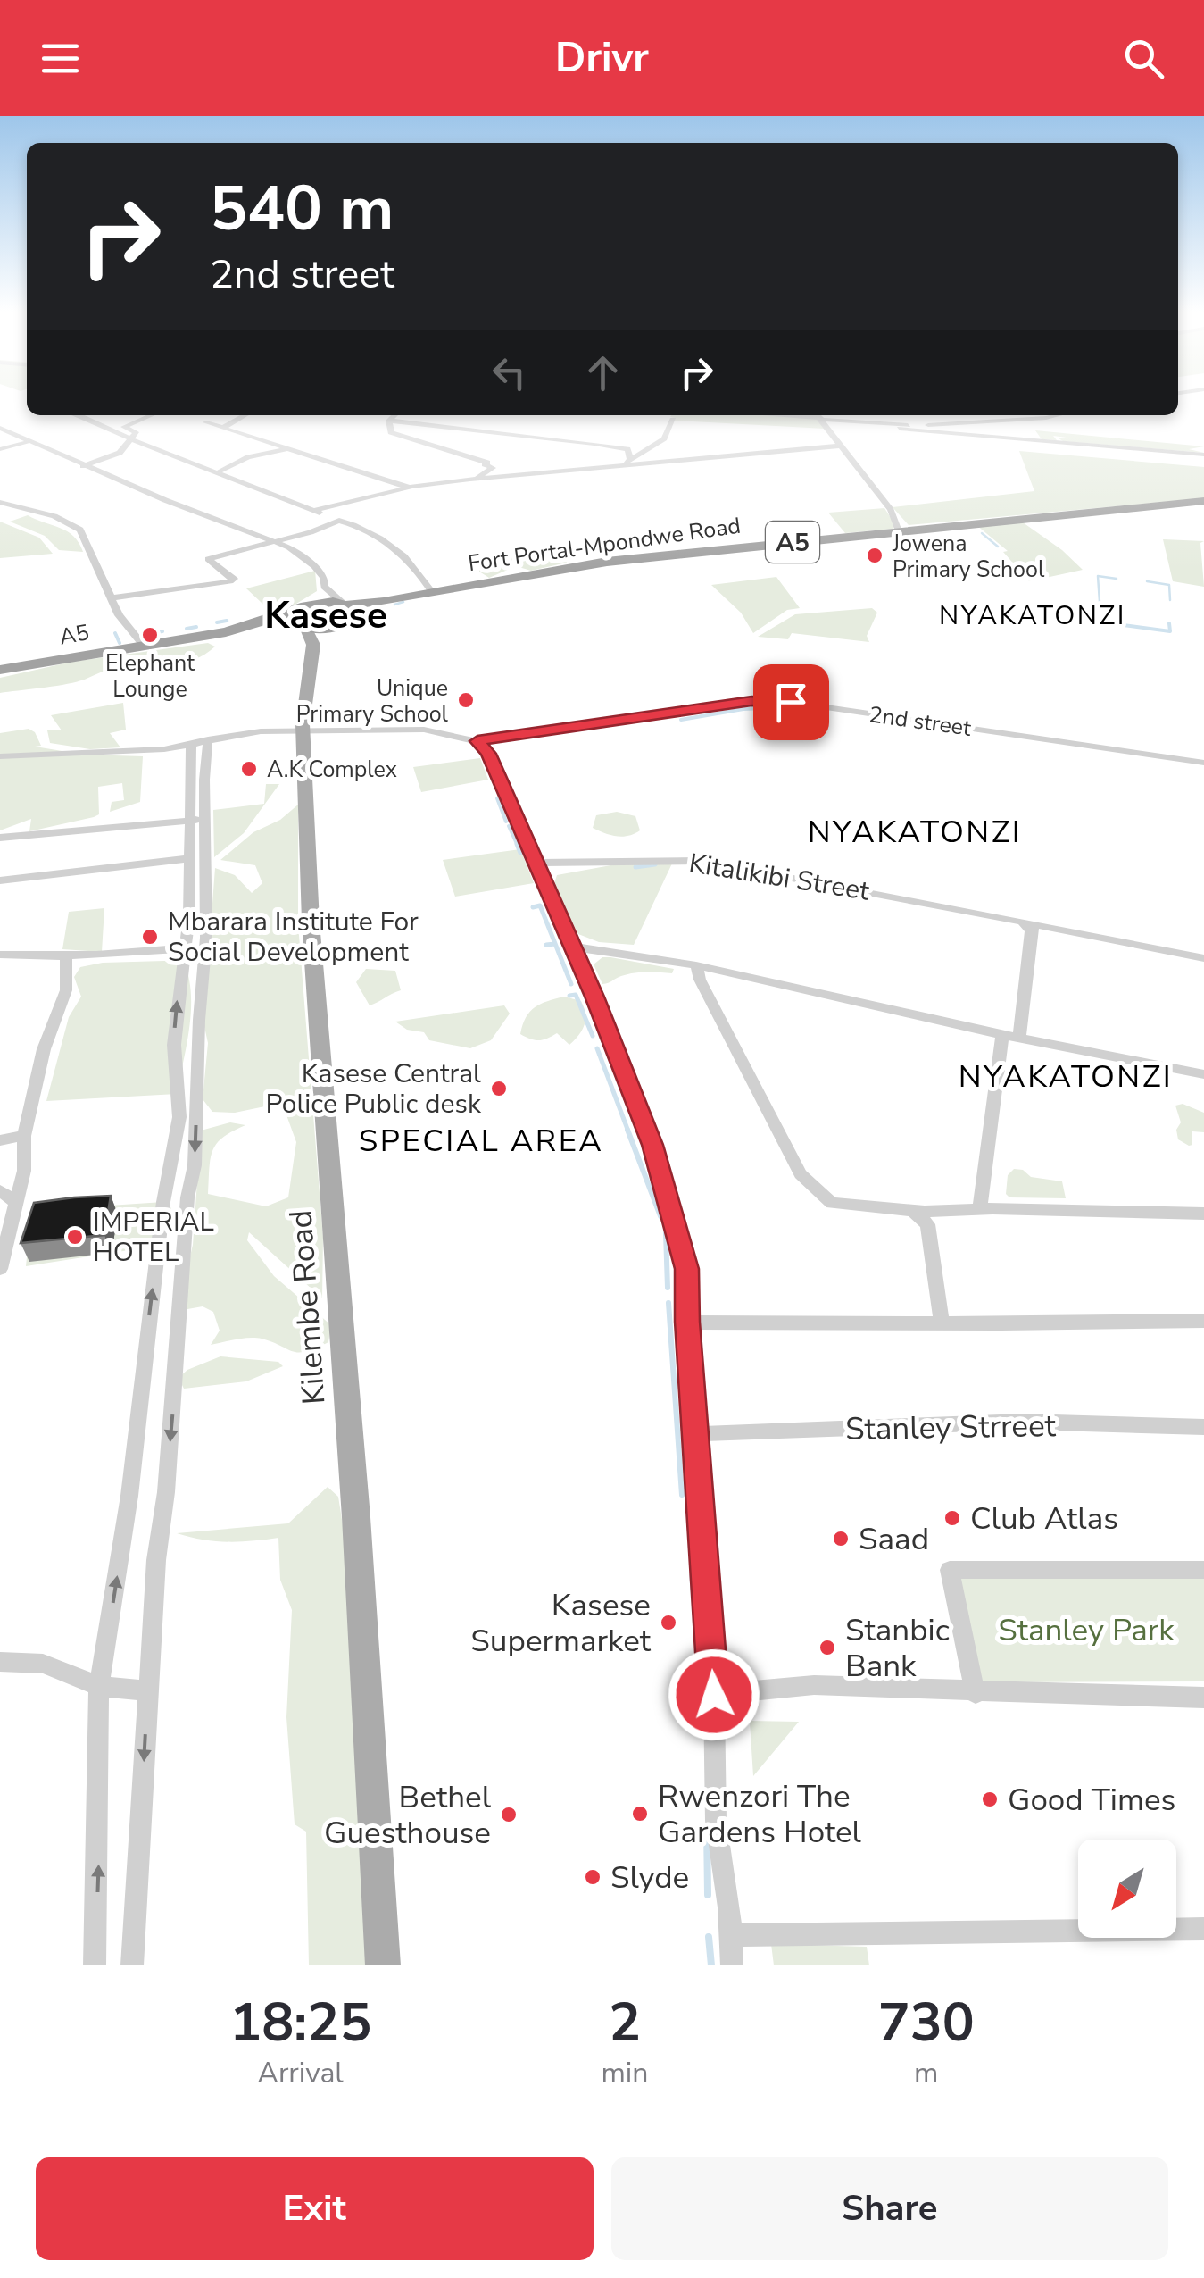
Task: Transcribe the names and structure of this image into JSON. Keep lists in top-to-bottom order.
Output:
{
  "streets": {
    "highway": ["A5", "Fort Portal-Mpondwe Road"],
    "main road": ["Kilembe Road"],
    "street": ["2nd street", "Kitalikibi Street", "Stanley Strreet"]
  },
  "crossings": [
    ["A5", "Fort Portal-Mpondwe Road"],
    ["A5", "Kilembe Road"]
  ],
  "districts": [
    "Kasese",
    "NYAKATONZI",
    "NYAKATONZI",
    "NYAKATONZI",
    "SPECIAL AREA"
  ],
  "parks": ["Stanley Park"],
  "places": [
    "Jowena Primary School",
    "Elephant Lounge",
    "Unique Primary School",
    "A.K Complex",
    "Mbarara Institute For Social Development",
    "Kasese Central Police Public desk",
    "IMPERIAL HOTEL",
    "Club Atlas",
    "Saad",
    "Kasese Supermarket",
    "Stanbic Bank",
    "Good Times",
    "Rwenzori The Gardens Hotel",
    "Bethel Guesthouse",
    "Slyde"
  ],
  "north": "bottom left",
  "page": {
    "header": "Drivr",
    "turn": ["540 m", "2nd street"],
    "eta": [
      "18:25",
      "Arrival",
      "2",
      "min",
      "730",
      "m"
    ],
    "buttons": ["Exit", "Share"]
  }
}
